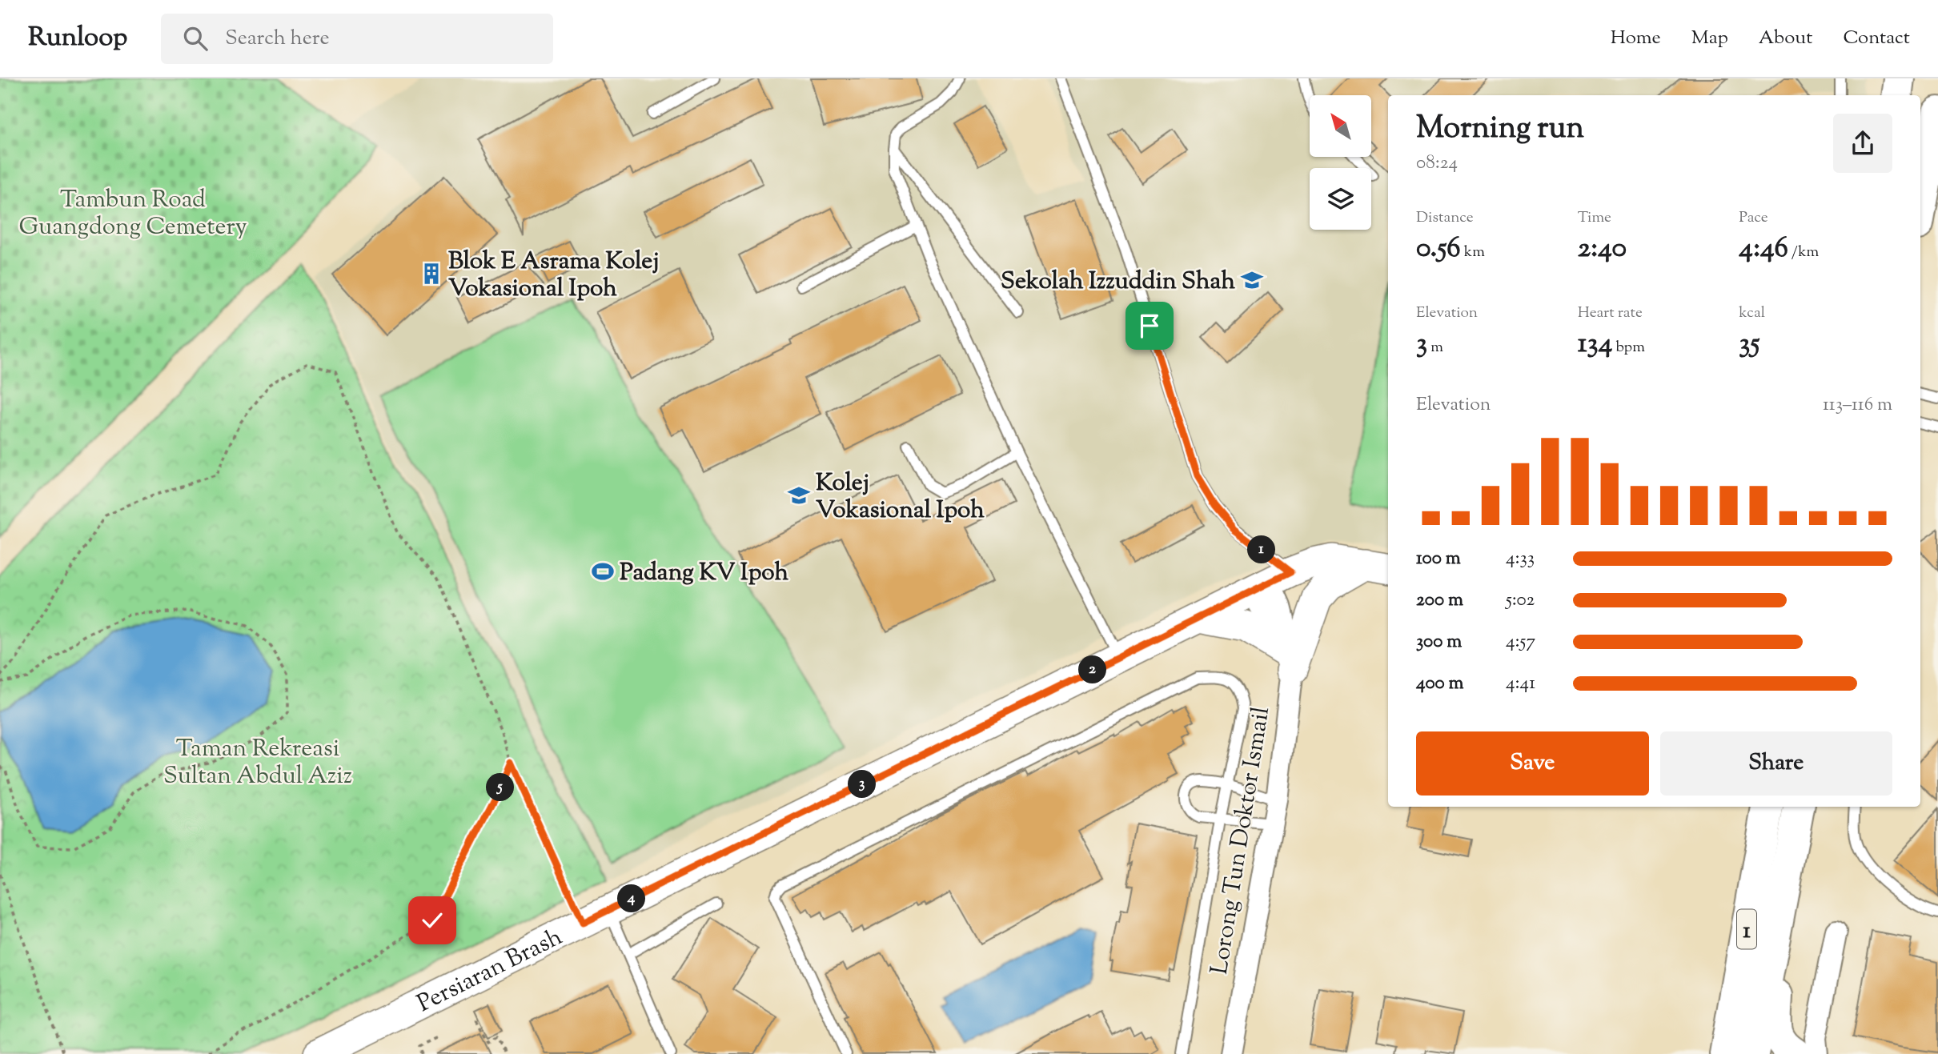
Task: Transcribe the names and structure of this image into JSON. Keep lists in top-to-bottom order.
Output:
{
  "streets": {
    "main road": ["1"],
    "street": ["Lorong Tun Doktor Ismail", "Persiaran Brash"]
  },
  "parks": ["Tambun Road Guangdong Cemetery", "Taman Rekreasi Sultan Abdul Aziz"],
  "places": {
    "building": ["Blok E Asrama Kolej Vokasional Ipoh"],
    "school or university": ["Sekolah Izzuddin Shah", "Kolej Vokasional Ipoh"],
    "sports": ["Padang KV Ipoh"]
  },
  "north": "top left",
  "page": {
    "header": "Runloop",
    "search": "Search here",
    "nav": [
      "Home",
      "Map",
      "About",
      "Contact"
    ],
    "heading": ["Morning run", "08:24"],
    "stats": [
      ["Distance", "0.56 km"],
      ["Time", "2:40"],
      ["Pace", "4:46 /km"],
      ["Elevation", "3 m"],
      ["Heart rate", "134 bpm"],
      ["kcal", "35"]
    ],
    "chart": ["Elevation", "113–116 m"],
    "pins": [
      "1",
      "2",
      "3",
      "5",
      "4"
    ],
    "list": [
      {
        "name": "100 m",
        "note": "4:33"
      },
      {
        "name": "200 m",
        "note": "5:02"
      },
      {
        "name": "300 m",
        "note": "4:57"
      },
      {
        "name": "400 m",
        "note": "4:41"
      }
    ],
    "buttons": ["Save", "Share"]
  }
}
